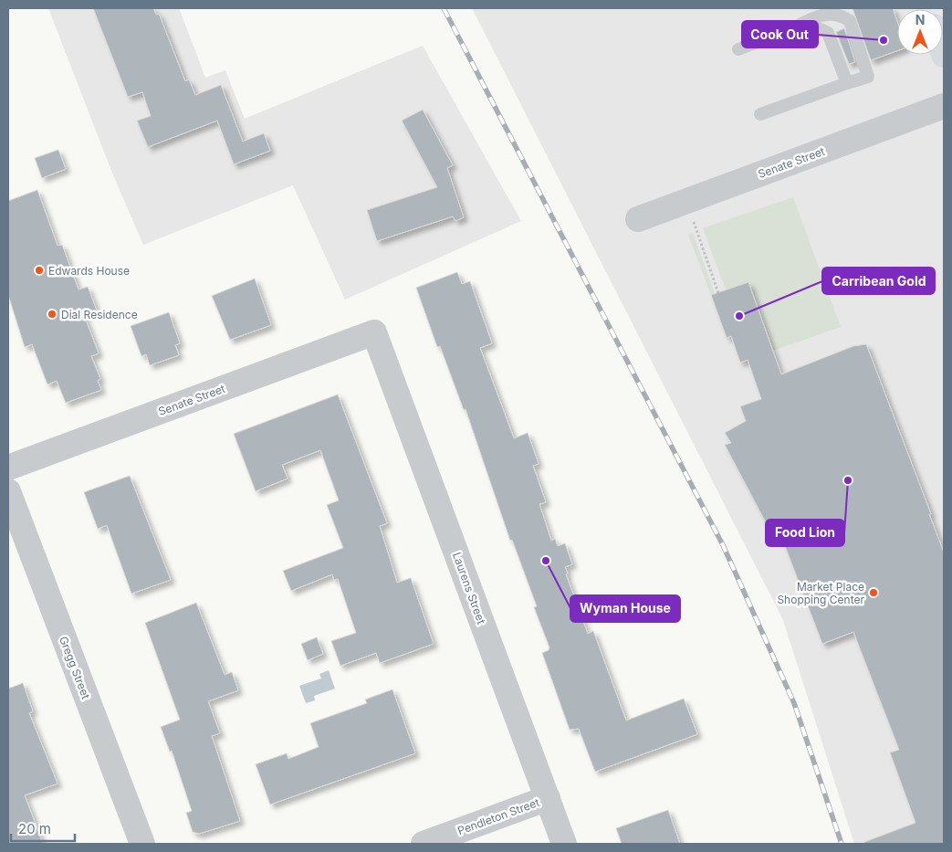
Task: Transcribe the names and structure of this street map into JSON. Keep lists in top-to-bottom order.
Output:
{
  "streets": {
    "street": [
      "Senate Street",
      "Laurens Street",
      "Gregg Street",
      "Pendleton Street"
    ]
  },
  "crossings": [
    ["Senate Street", "Laurens Street"],
    ["Laurens Street", "Pendleton Street"]
  ],
  "places": [
    "Cook Out",
    "Edwards House",
    "Dial Residence",
    "Carribean Gold",
    "Food Lion",
    "Wyman House",
    "Market Place Shopping Center"
  ],
  "scale_bar": "20 m",
  "north": "top"
}
